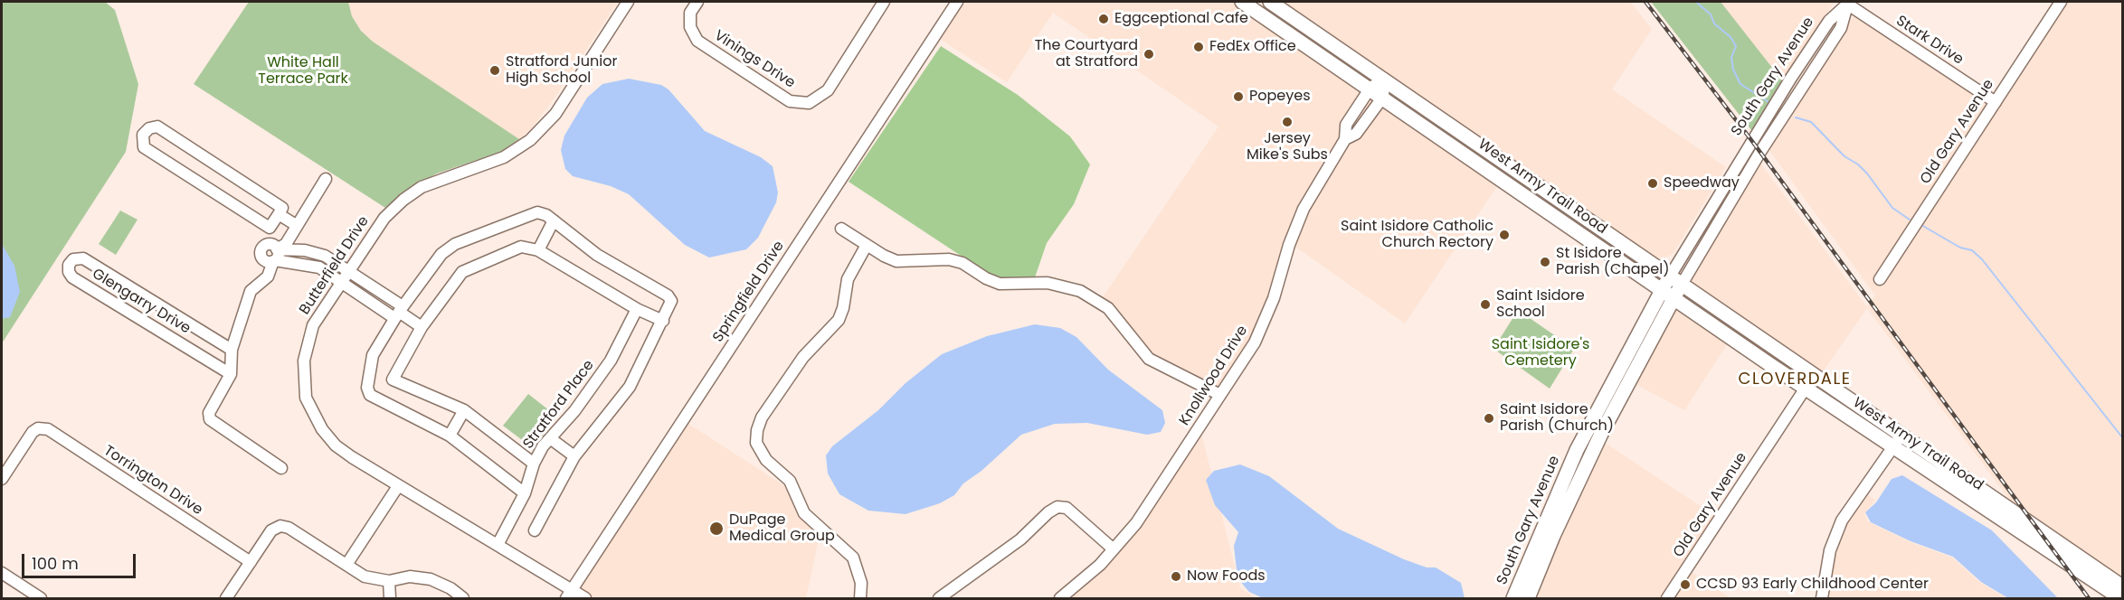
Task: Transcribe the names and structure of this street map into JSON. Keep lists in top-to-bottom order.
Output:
{
  "streets": {
    "main road": ["South Gary Avenue", "West Army Trail Road"],
    "street": [
      "Stark Drive",
      "Vinings Drive",
      "Old Gary Avenue",
      "Butterfield Drive",
      "Springfield Drive",
      "Glengarry Drive",
      "Knollwood Drive",
      "Stratford Place",
      "Torrington Drive"
    ]
  },
  "crossings": [
    ["Stark Drive", "South Gary Avenue"],
    ["Stark Drive", "Old Gary Avenue"],
    ["South Gary Avenue", "West Army Trail Road"],
    ["Old Gary Avenue", "West Army Trail Road"],
    ["West Army Trail Road", "Knollwood Drive"],
    ["Butterfield Drive", "Springfield Drive"],
    ["Butterfield Drive", "Stratford Place"]
  ],
  "districts": ["CLOVERDALE"],
  "parks": ["White Hall Terrace Park", "Saint Isidore's Cemetery"],
  "places": [
    "Eggceptional Cafe",
    "FedEx Office",
    "The Courtyard at Stratford",
    "Stratford Junior High School",
    "Popeyes",
    "Jersey Mike's Subs",
    "Speedway",
    "Saint Isidore Catholic Church Rectory",
    "St Isidore Parish (Chapel)",
    "Saint Isidore School",
    "Saint Isidore Parish (Church)",
    "DuPage Medical Group",
    "Now Foods",
    "CCSD 93 Early Childhood Center"
  ],
  "scale_bar": "100 m"
}
